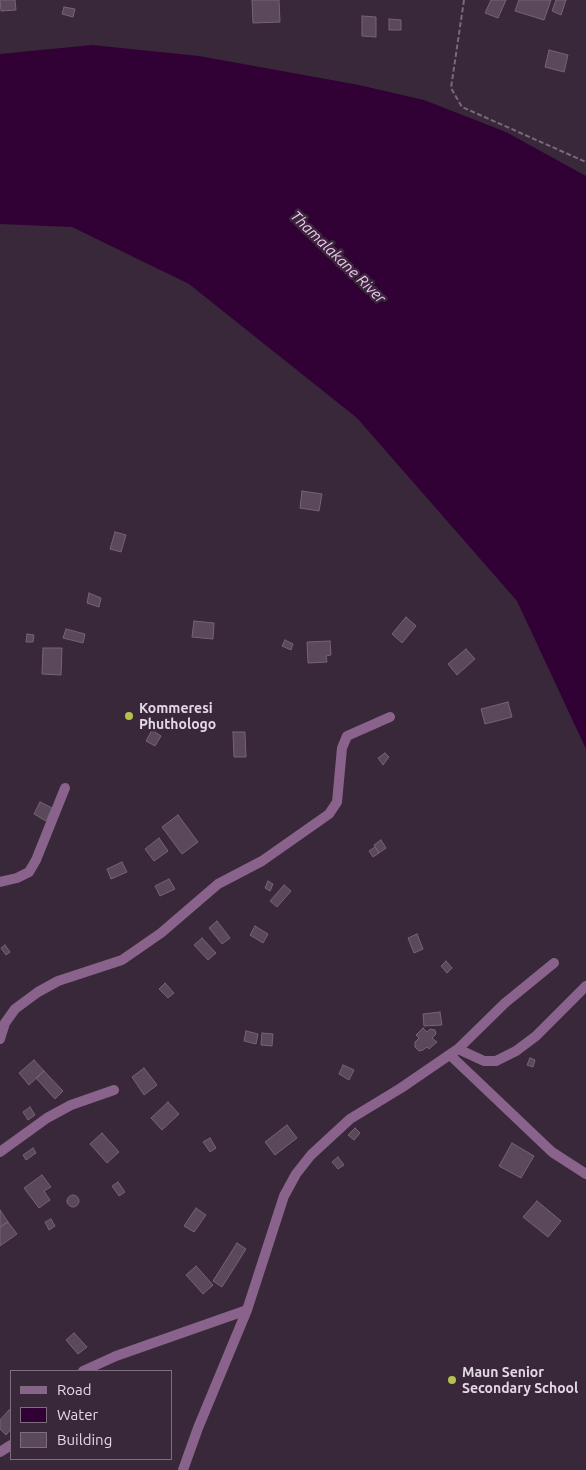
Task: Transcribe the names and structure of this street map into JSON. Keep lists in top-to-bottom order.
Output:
{
  "water": ["Thamalakane River"],
  "places": ["Kommeresi Phuthologo", "Maun Senior Secondary School"],
  "legend": ["Road", "Water", "Building"]
}
